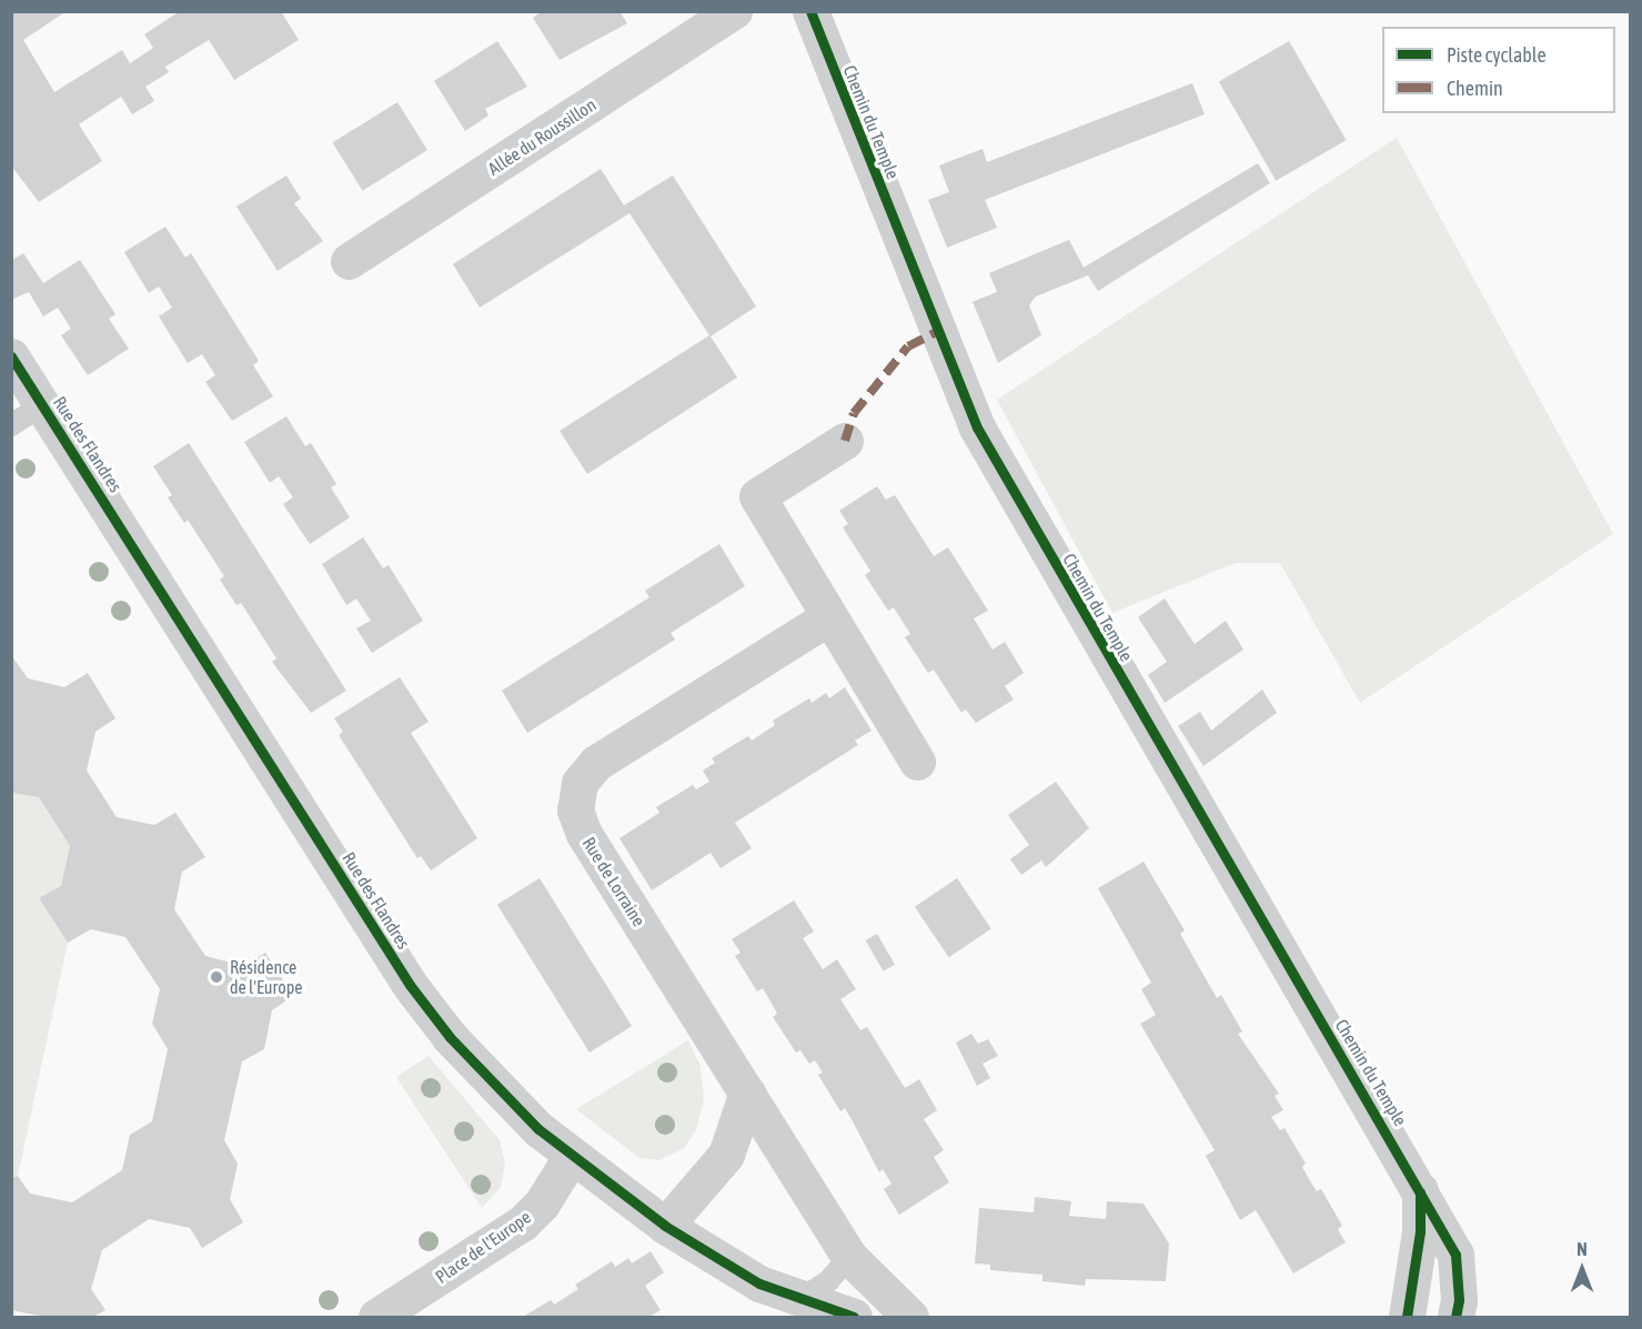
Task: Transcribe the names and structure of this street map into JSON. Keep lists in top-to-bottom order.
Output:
{
  "streets": {
    "street": [
      "Chemin du Temple",
      "Allée du Roussillon",
      "Rue des Flandres",
      "Rue de Lorraine",
      "Place de l'Europe"
    ]
  },
  "crossings": [
    ["Rue des Flandres", "Place de l'Europe"]
  ],
  "places": ["Résidence de l'Europe"],
  "legend": ["Piste cyclable", "Chemin"],
  "north": "top"
}
